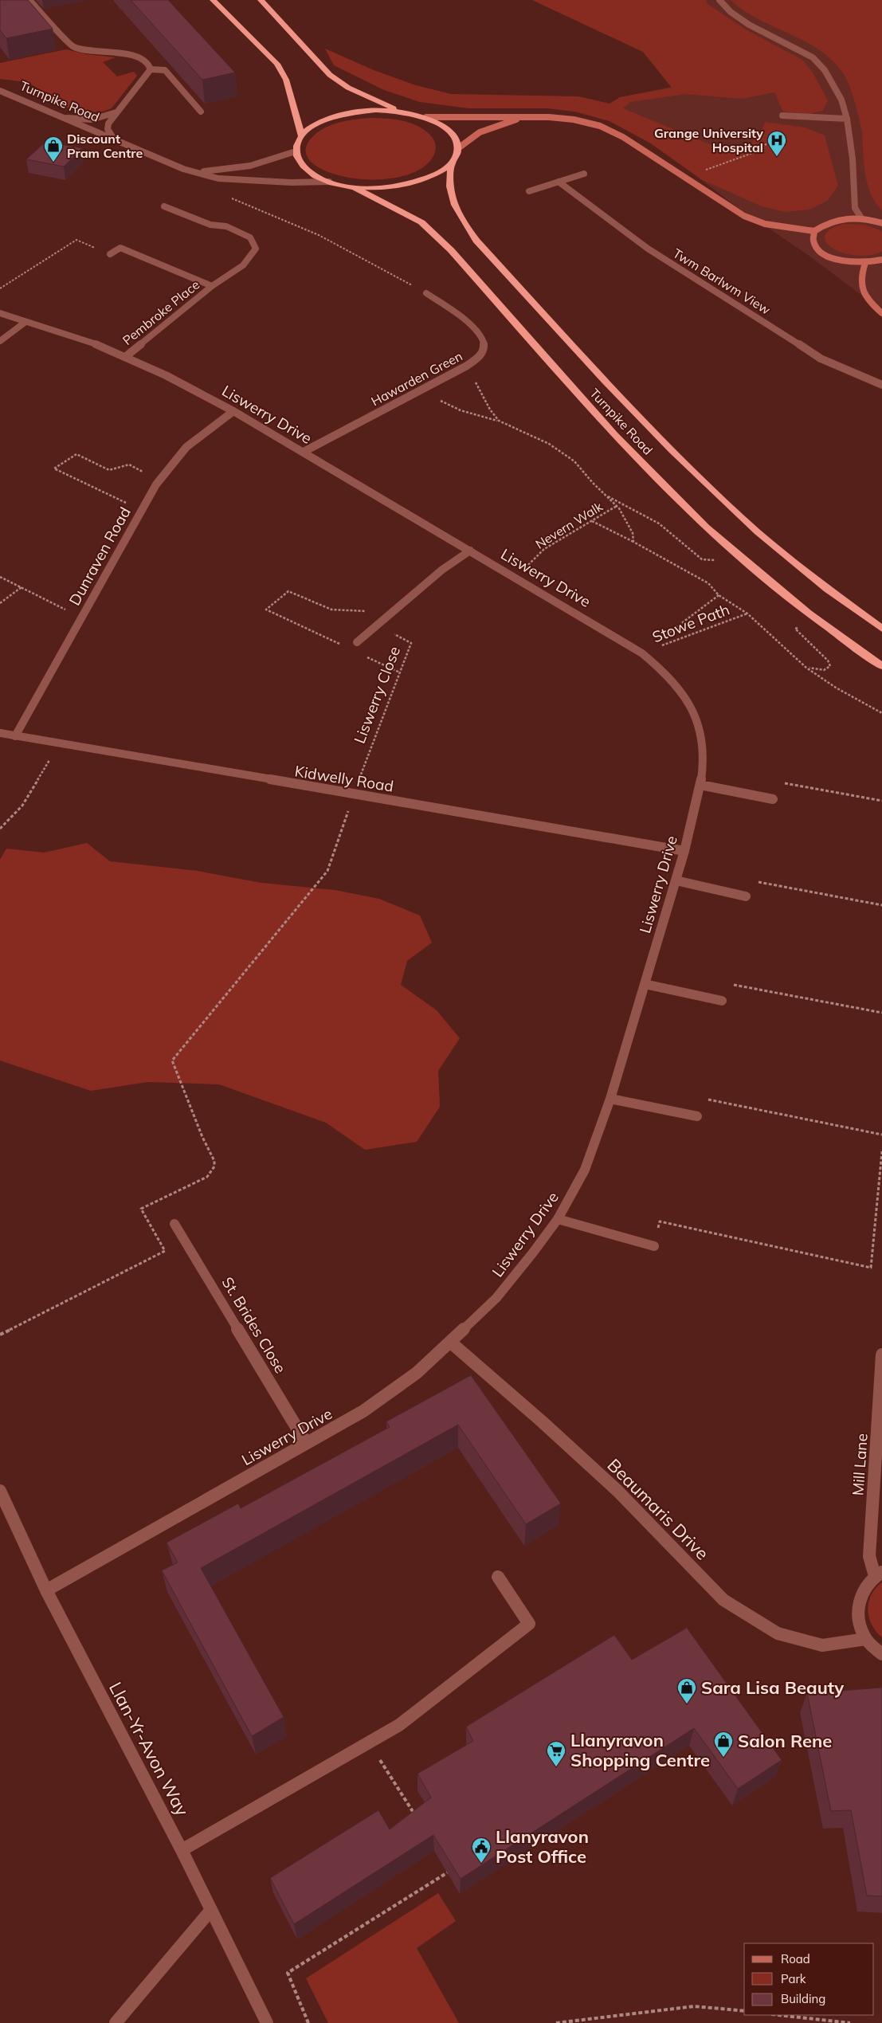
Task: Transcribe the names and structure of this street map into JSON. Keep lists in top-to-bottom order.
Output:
{
  "streets": {
    "highway": ["Turnpike Road"],
    "street": [
      "Twm Barlwm View",
      "Pembroke Place",
      "Hawarden Green",
      "Liswerry Drive",
      "Dunraven Road",
      "Liswerry Close",
      "Kidwelly Road",
      "St. Brides Close",
      "Mill Lane",
      "Beaumaris Drive",
      "Llan-Yr-Avon Way"
    ],
    "path": ["Nevern Walk", "Stowe Path"]
  },
  "crossings": [
    ["Pembroke Place", "Liswerry Drive"],
    ["Hawarden Green", "Liswerry Drive"],
    ["Liswerry Drive", "Nevern Walk"],
    ["Liswerry Drive", "Dunraven Road"],
    ["Liswerry Drive", "Stowe Path"],
    ["Liswerry Drive", "Liswerry Close"],
    ["Liswerry Drive", "Kidwelly Road"],
    ["Liswerry Drive", "St. Brides Close"],
    ["Liswerry Drive", "Beaumaris Drive"],
    ["Liswerry Drive", "Llan-Yr-Avon Way"],
    ["Dunraven Road", "Kidwelly Road"],
    ["Liswerry Close", "Kidwelly Road"]
  ],
  "places": {
    "hospital": ["Grange University Hospital"],
    "shop": ["Discount Pram Centre", "Sara Lisa Beauty", "Salon Rene"],
    "supermarket": ["Llanyravon Shopping Centre"],
    "public building": ["Llanyravon Post Office"]
  },
  "legend": ["Road", "Park", "Building"]
}
